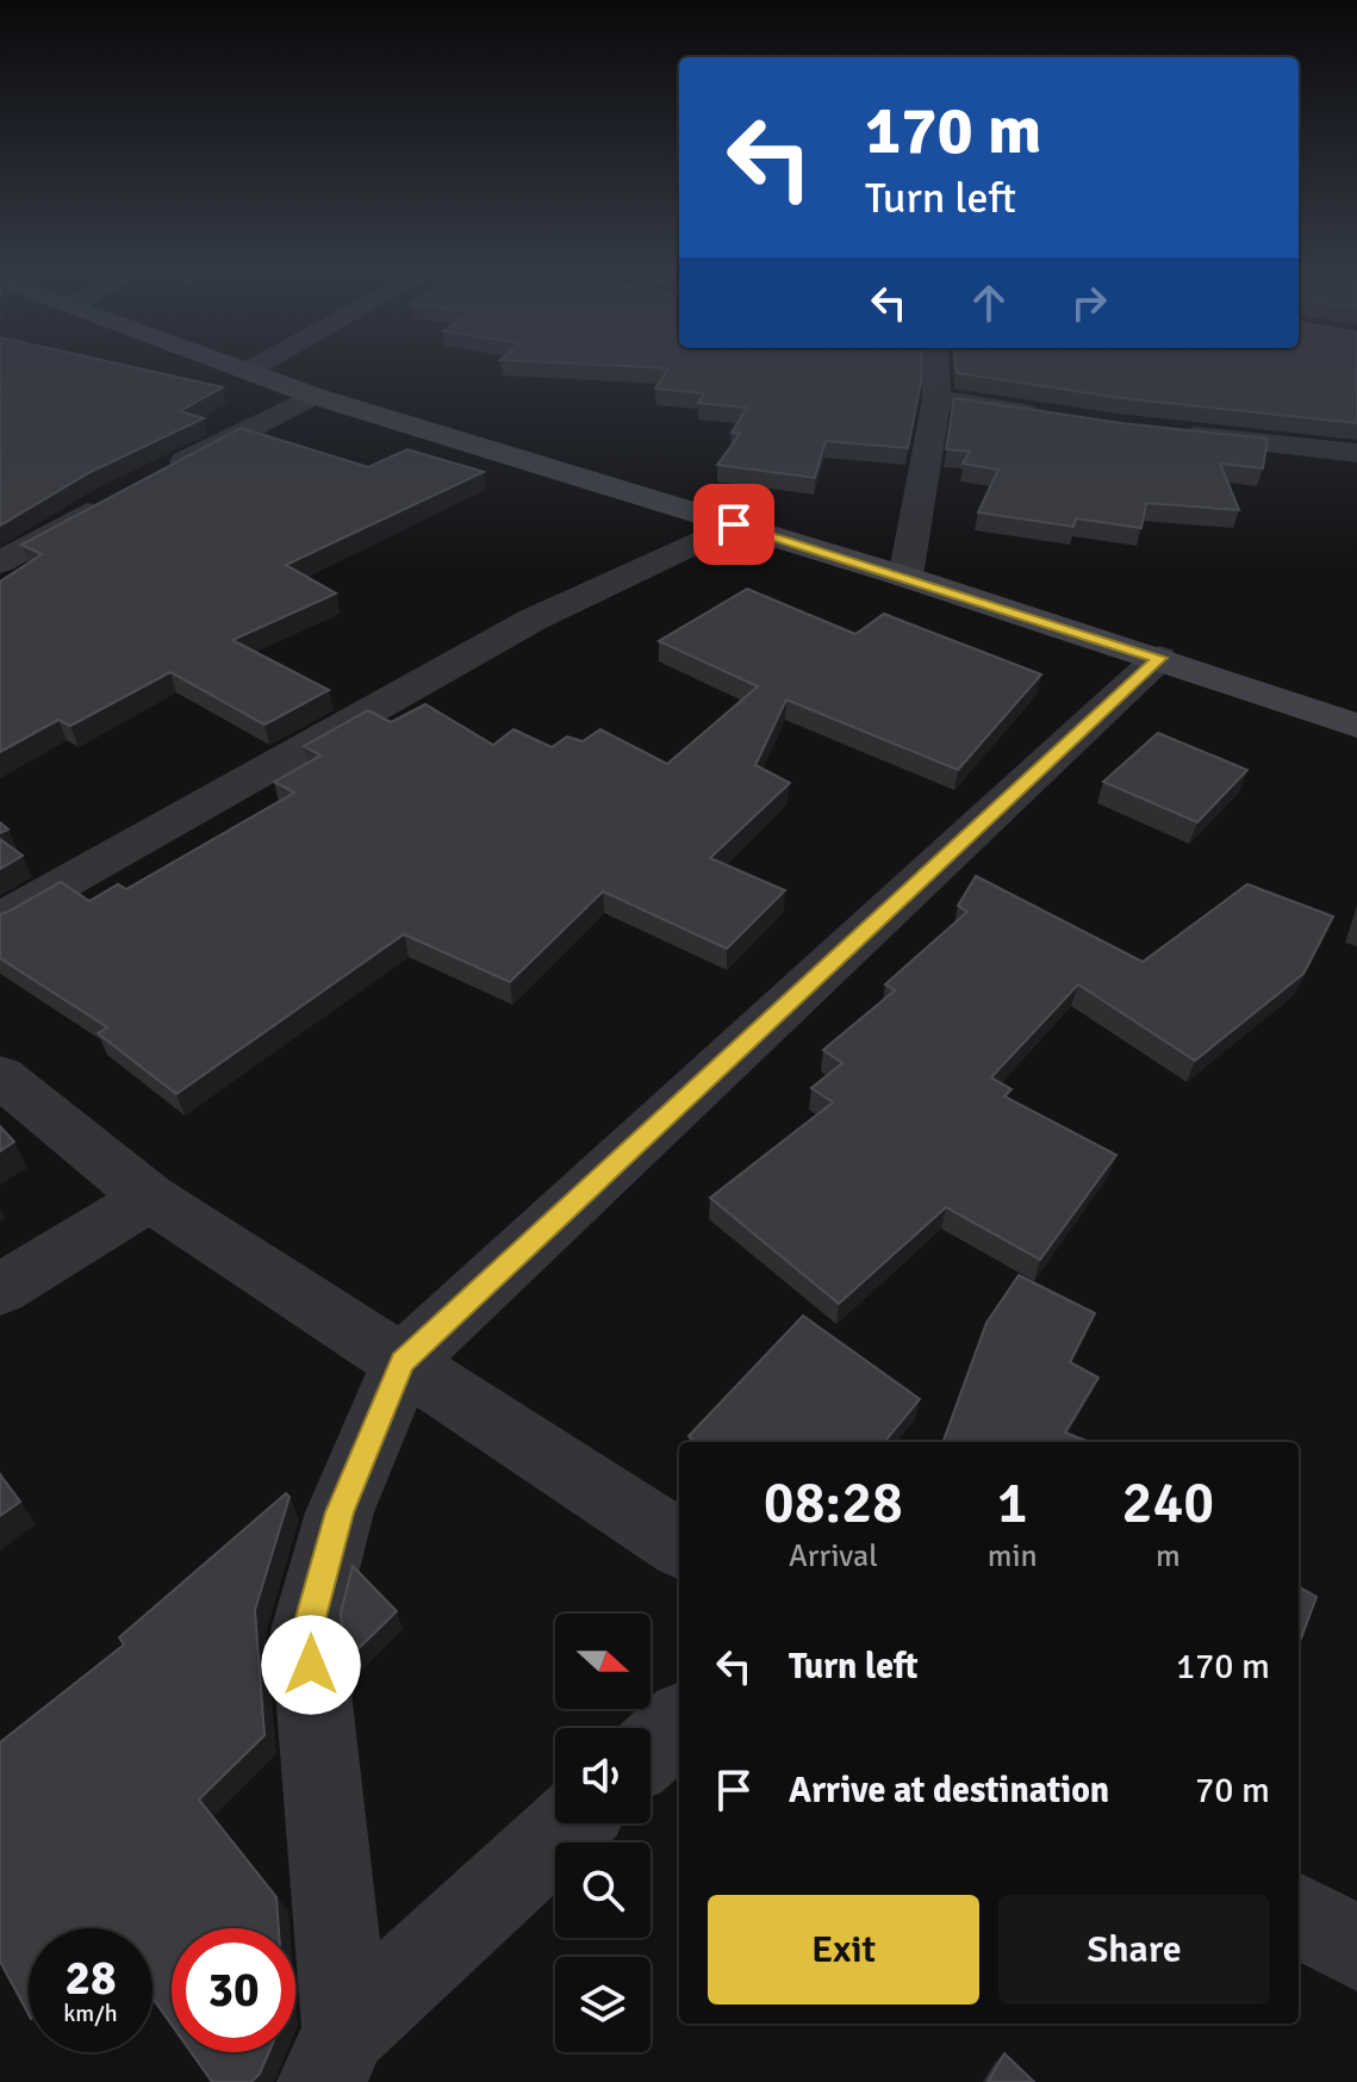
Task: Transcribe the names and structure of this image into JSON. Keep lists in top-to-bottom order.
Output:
{
  "north": "right",
  "page": {
    "turn": ["170 m", "Turn left"],
    "eta": [
      "08:28",
      "Arrival",
      "1",
      "min",
      "240",
      "m"
    ],
    "list": [
      {
        "name": "Turn left",
        "value": "170 m"
      },
      {
        "name": "Arrive at destination",
        "value": "70 m"
      }
    ],
    "buttons": ["Exit", "Share"],
    "speed": "28 km/h",
    "limit": "30"
  }
}
